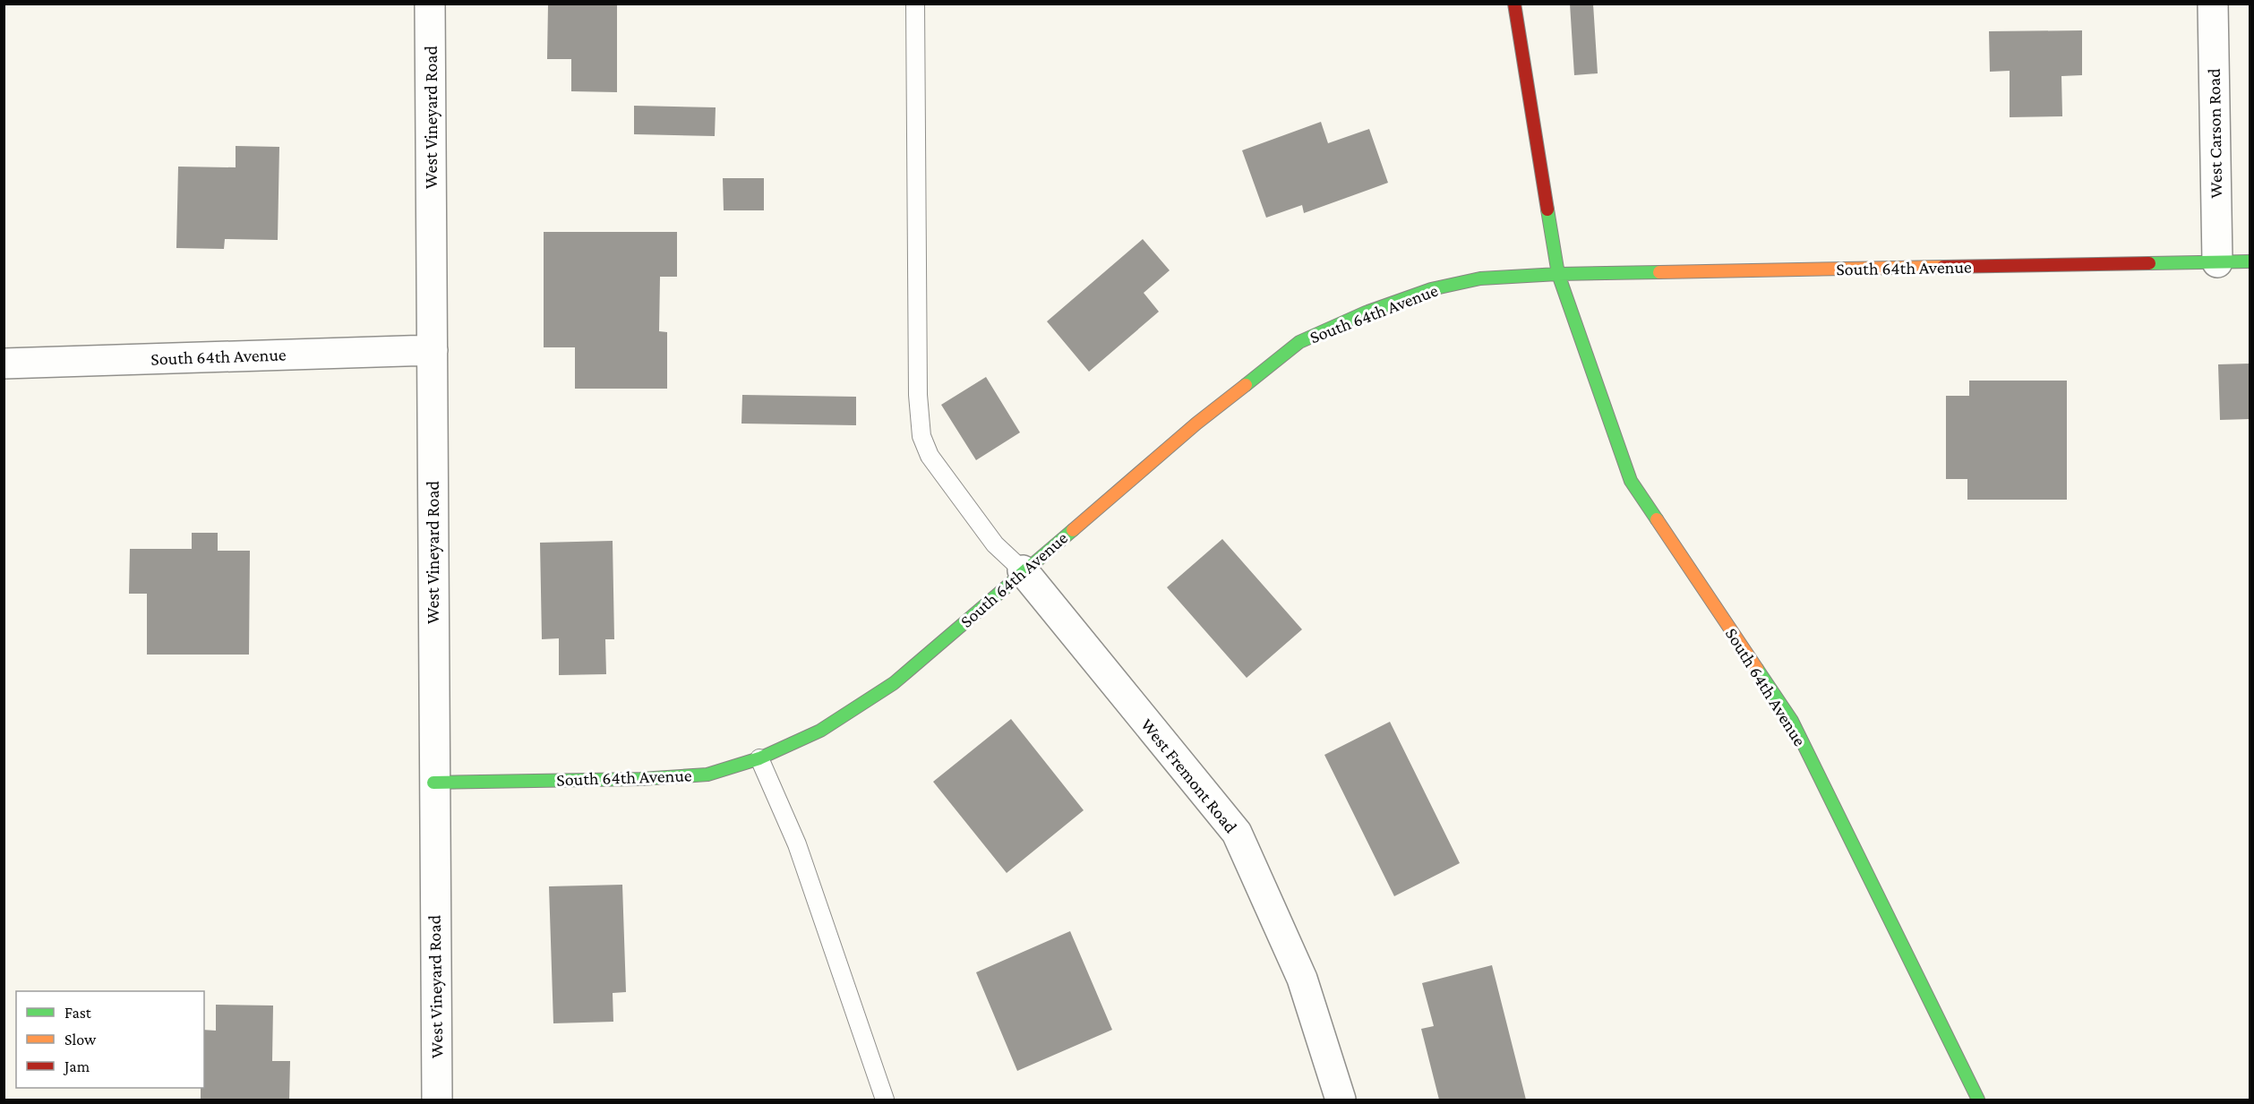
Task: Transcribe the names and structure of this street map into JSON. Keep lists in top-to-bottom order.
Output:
{
  "streets": {
    "street": [
      "West Vineyard Road",
      "West Carson Road",
      "South 64th Avenue",
      "West Fremont Road"
    ]
  },
  "crossings": [
    ["West Vineyard Road", "South 64th Avenue"],
    ["West Carson Road", "South 64th Avenue"],
    ["South 64th Avenue", "West Fremont Road"]
  ],
  "legend": ["Fast", "Slow", "Jam"]
}
